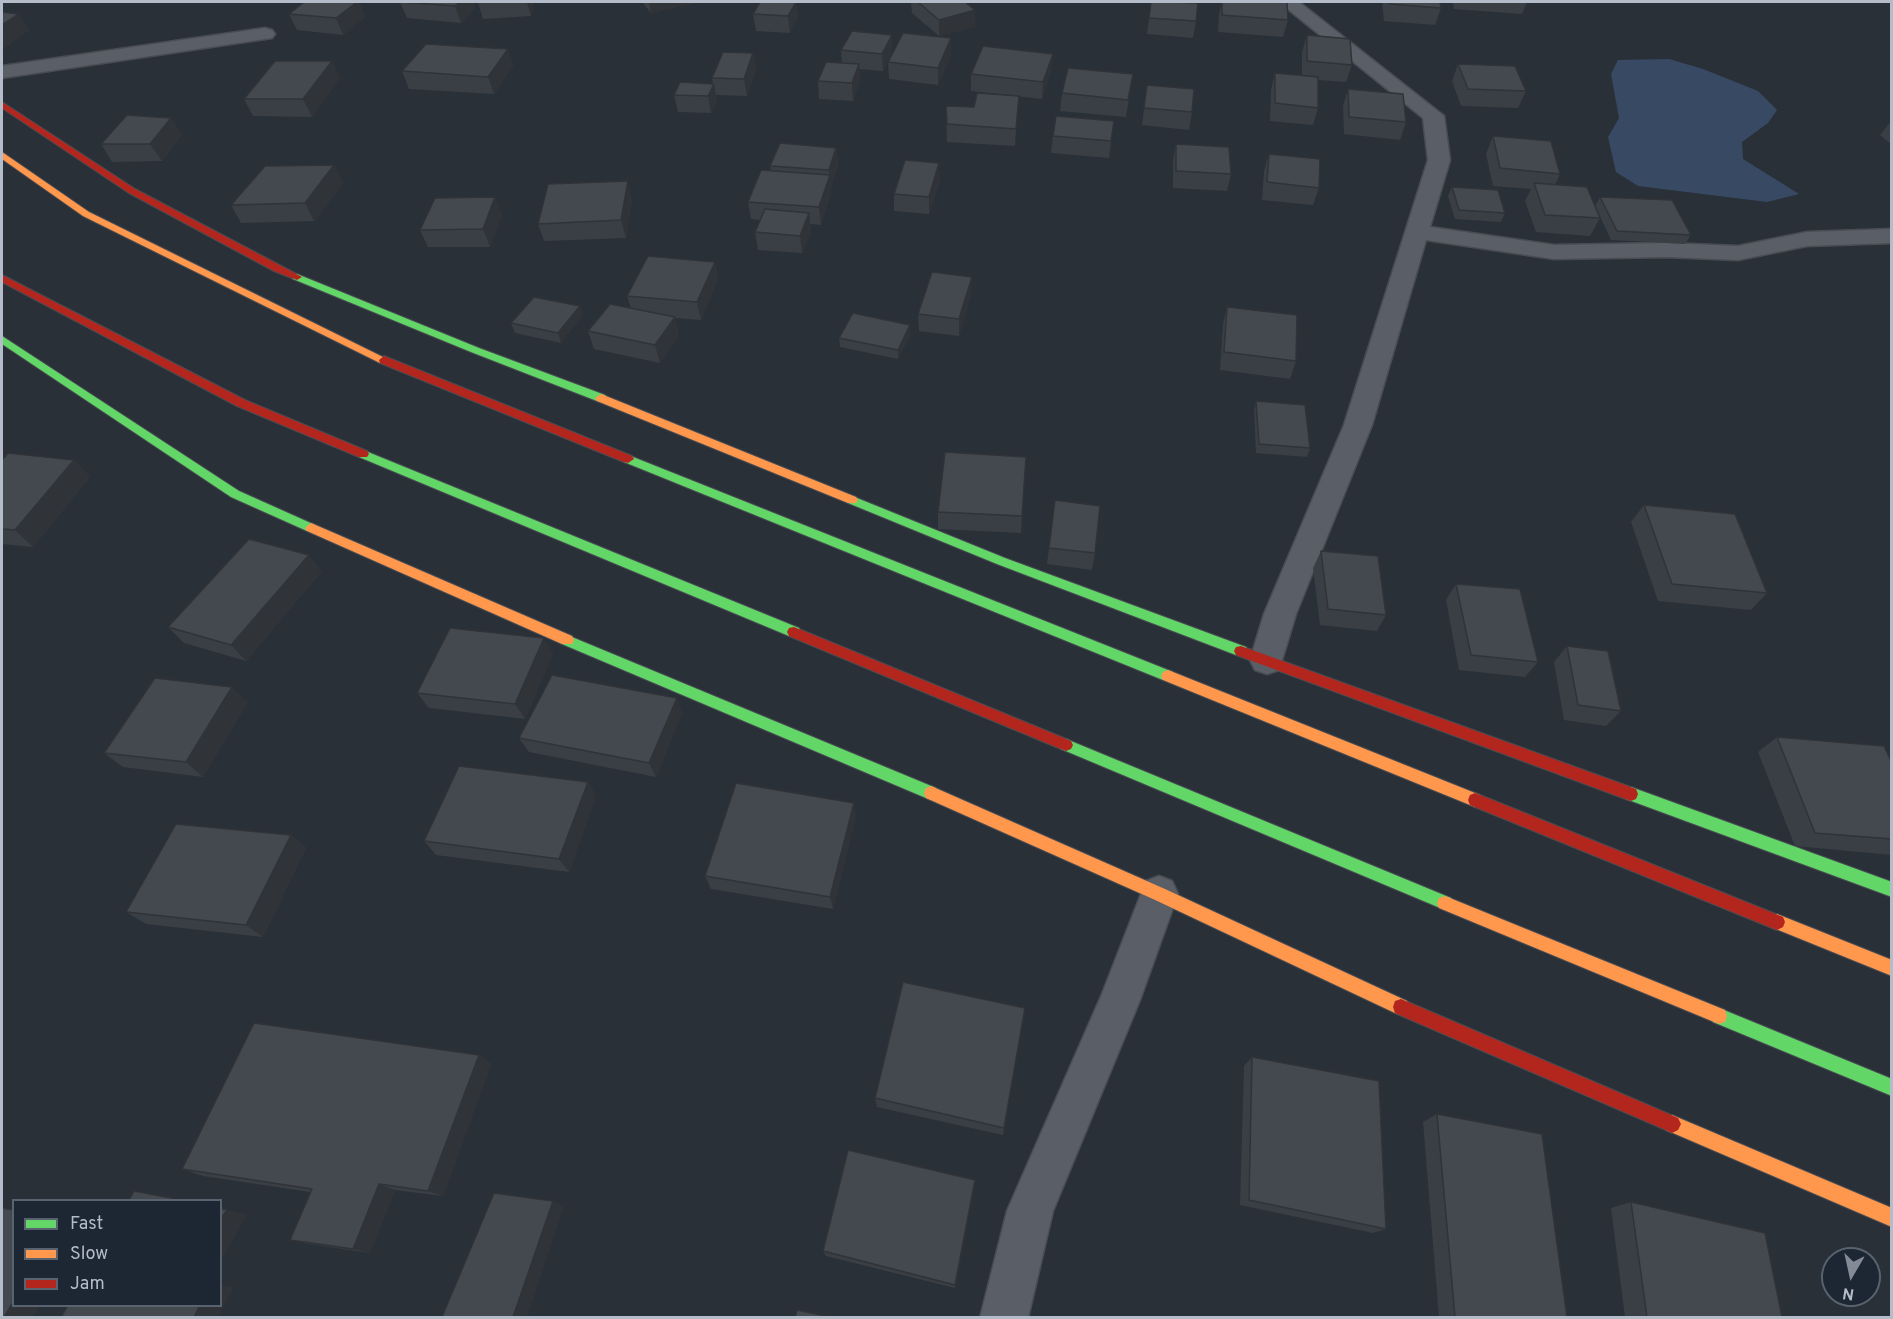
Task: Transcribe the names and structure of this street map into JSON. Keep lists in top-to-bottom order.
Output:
{
  "legend": ["Fast", "Slow", "Jam"],
  "north": "bottom"
}
